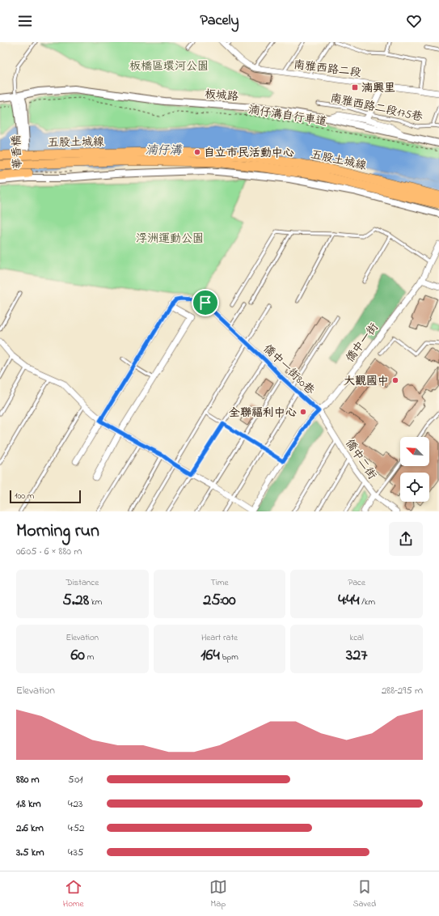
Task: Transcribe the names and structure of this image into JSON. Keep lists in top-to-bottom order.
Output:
{
  "streets": {
    "highway": ["五股土城線"],
    "street": [
      "南雅西路二段",
      "板城路",
      "華香橋",
      "僑中一街",
      "僑中一街80巷",
      "僑中二街"
    ],
    "lane": ["南雅西路二段175巷"],
    "path": ["湳仔溝自行車道"]
  },
  "crossings": [
    ["板城路", "華香橋"],
    ["湳仔溝自行車道", "華香橋"],
    ["僑中一街", "僑中一街80巷"],
    ["僑中一街", "僑中二街"],
    ["僑中一街80巷", "僑中二街"]
  ],
  "water": ["湳仔溝"],
  "parks": ["板橋區環河公園", "浮洲運動公園"],
  "places": {
    "transit": ["湳興里"],
    "other": ["自立市民活動中心", "大觀國中", "全聯福利中心"]
  },
  "scale_bar": "100 m",
  "north": "top left",
  "page": {
    "header": "Pacely",
    "scale": "100 m",
    "heading": ["Morning run", "06:05 · 6 × 880 m"],
    "stats": [
      ["Distance", "5.28 km"],
      ["Time", "25:00"],
      ["Pace", "4:44 /km"],
      ["Elevation", "60 m"],
      ["Heart rate", "164 bpm"],
      ["kcal", "327"]
    ],
    "chart": ["Elevation", "288–295 m"],
    "list": [
      {
        "name": "880 m",
        "note": "5:01"
      },
      {
        "name": "1.8 km",
        "note": "4:23"
      },
      {
        "name": "2.6 km",
        "note": "4:52"
      },
      {
        "name": "3.5 km",
        "note": "4:35"
      }
    ],
    "tabs": ["Home", "Map", "Saved"]
  }
}
